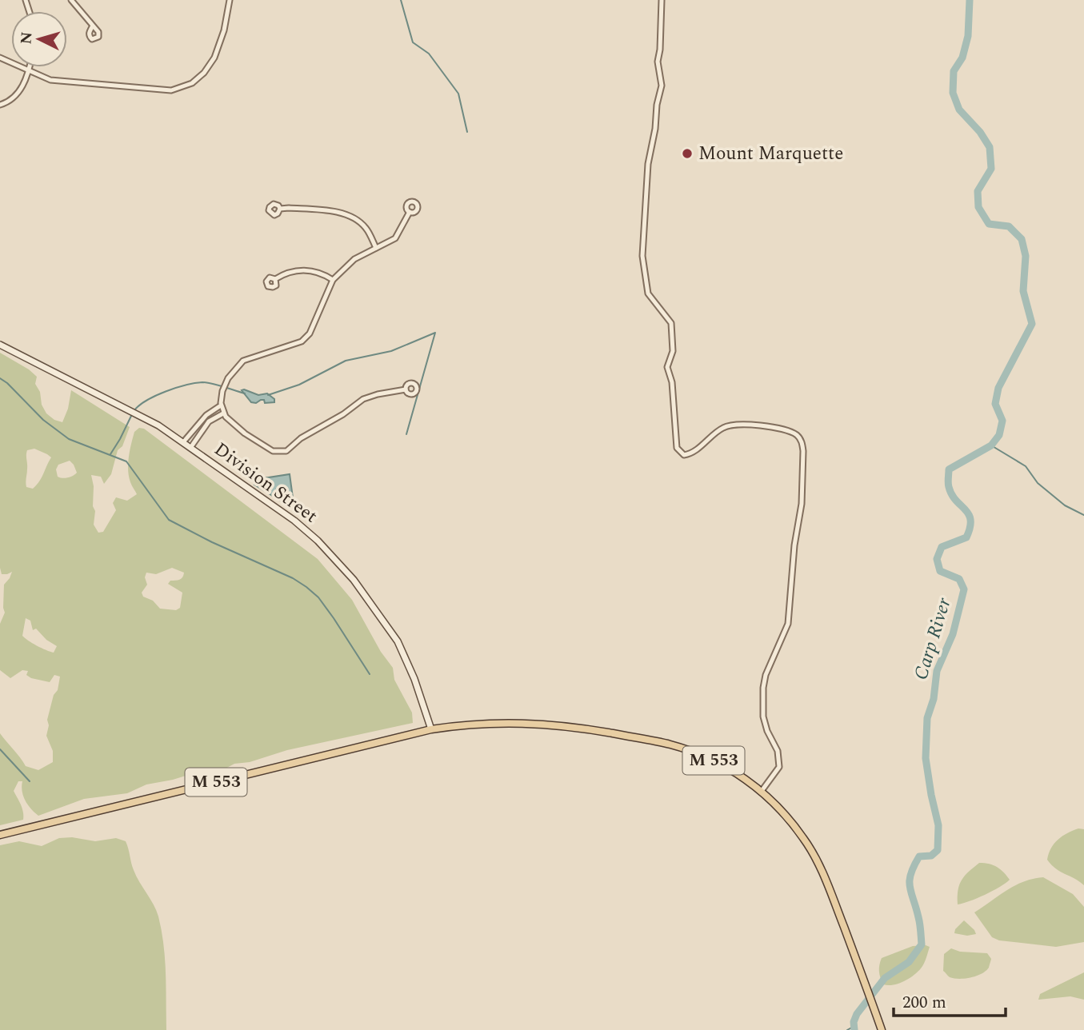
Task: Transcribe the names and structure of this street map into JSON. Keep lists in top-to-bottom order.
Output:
{
  "streets": {
    "main road": ["M 553"],
    "street": ["Division Street"]
  },
  "crossings": [
    ["Division Street", "M 553"]
  ],
  "water": ["Carp River"],
  "places": ["Mount Marquette"],
  "scale_bar": "200 m",
  "north": "left"
}
